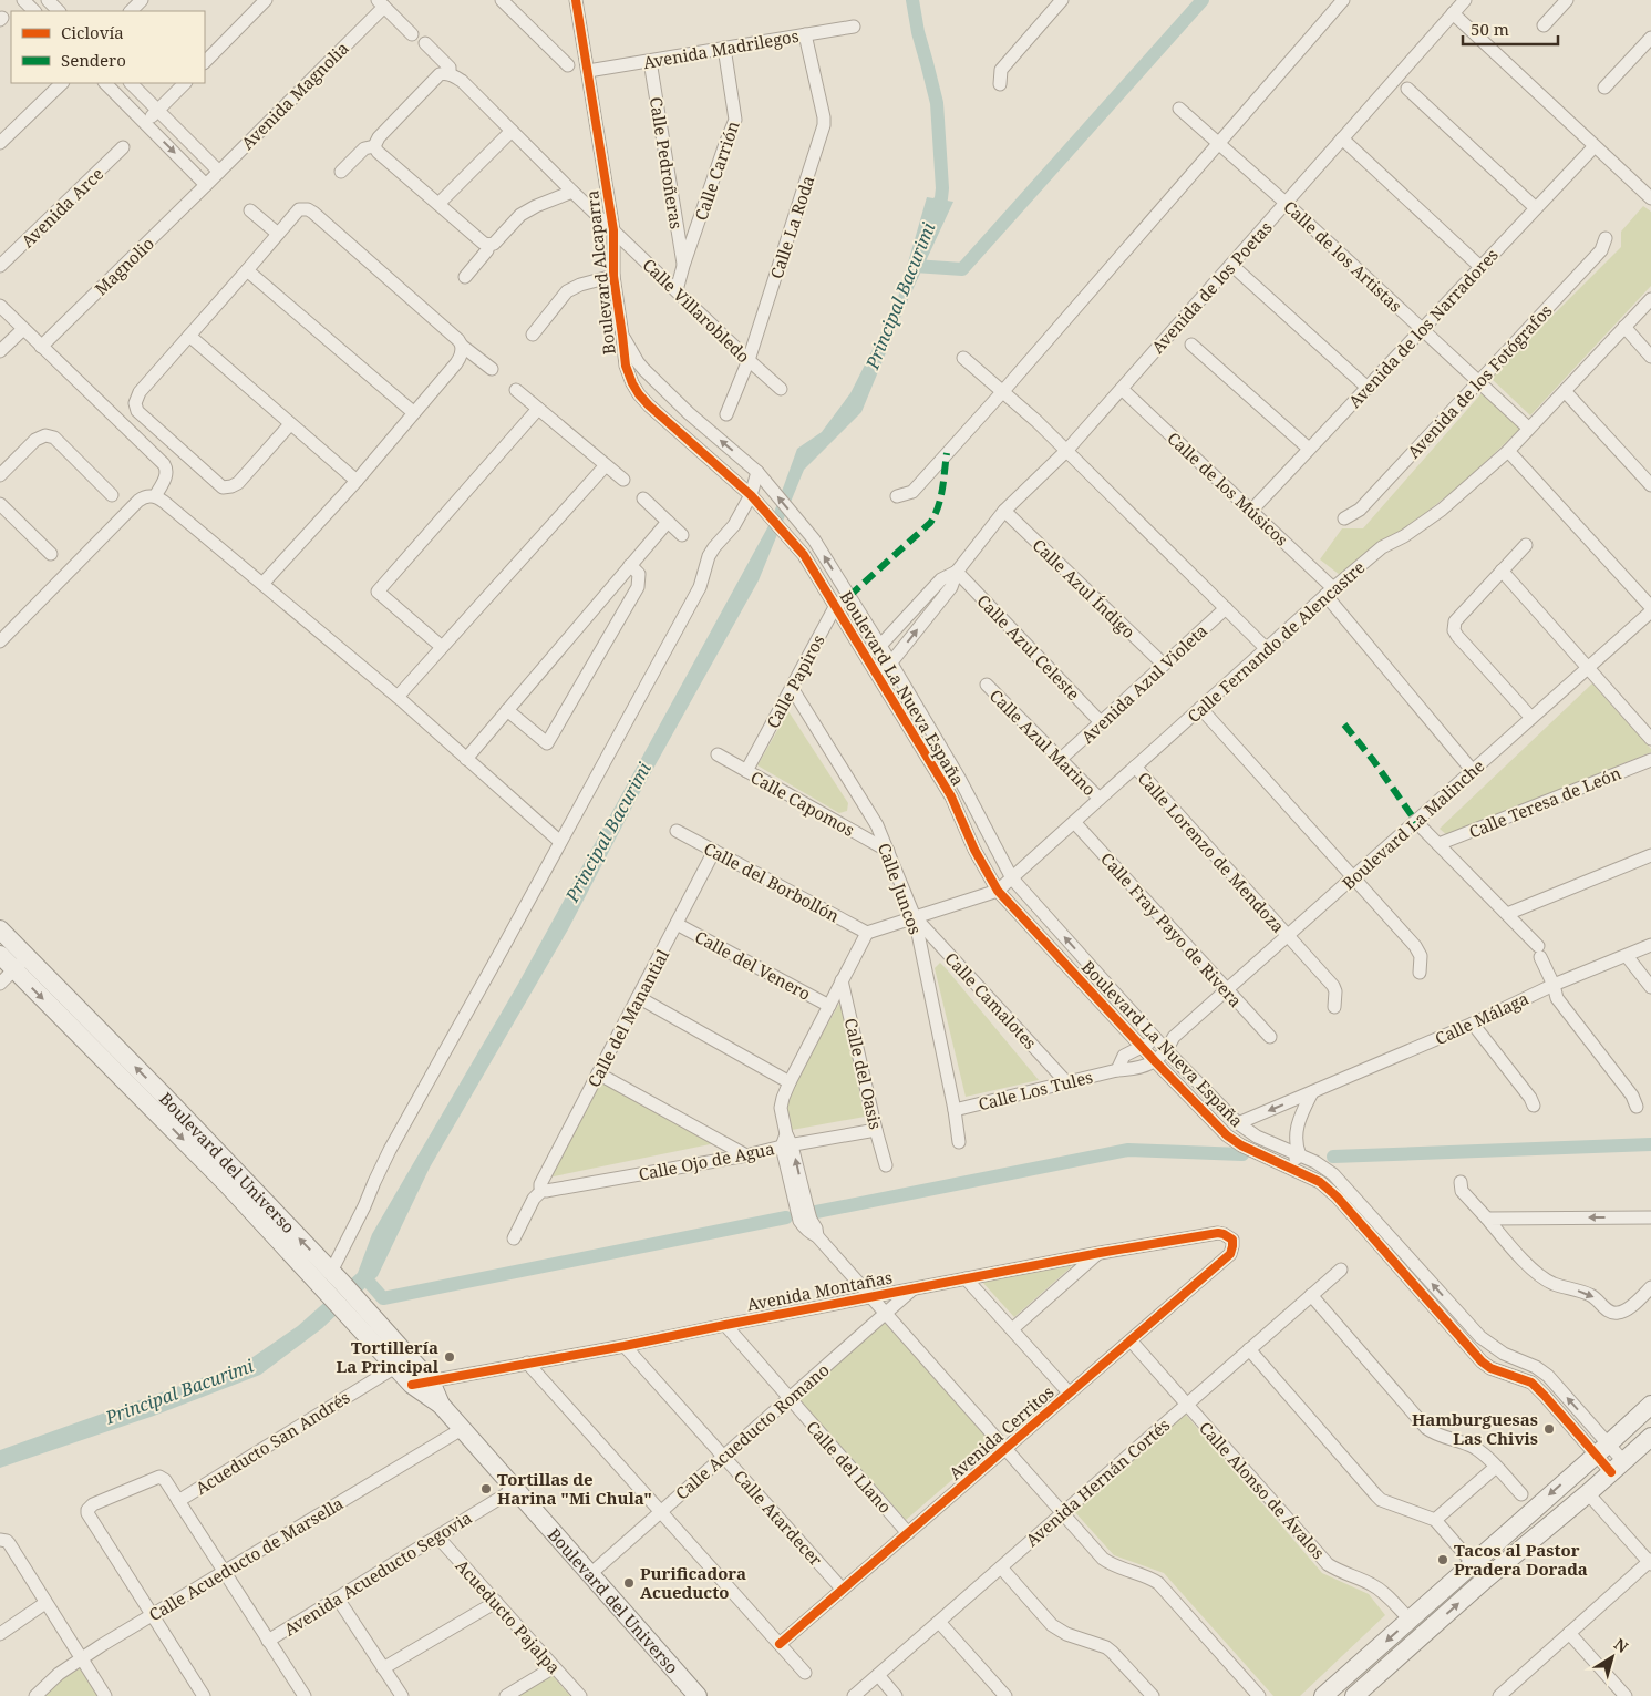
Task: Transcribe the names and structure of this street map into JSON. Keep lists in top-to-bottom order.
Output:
{
  "streets": {
    "street": [
      "Avenida Madrilegos",
      "Avenida Magnolia",
      "Calle Pedroñeras",
      "Calle Carrión",
      "Avenida Arce",
      "Calle La Roda",
      "Calle de los Artistas",
      "Magnolio",
      "Boulevard Alcaparra",
      "Avenida de los Poetas",
      "Calle Villarobledo",
      "Avenida de los Narradores",
      "Avenida de los Fotógrafos",
      "Calle de los Músicos",
      "Calle Azul Índigo",
      "Calle Fernando de Alencastre",
      "Calle Azul Celeste",
      "Calle Papiros",
      "Avenida Azul Violeta",
      "Boulevard La Nueva España",
      "Calle Azul Marino",
      "Calle Teresa de León",
      "Calle Capomos",
      "Boulevard La Malinche",
      "Calle Lorenzo de Mendoza",
      "Calle del Borbollón",
      "Calle Juncos",
      "Calle Fray Payo de Rivera",
      "Calle del Venero",
      "Calle Camalotes",
      "Calle del Manantial",
      "Calle Málaga",
      "Calle del Oasis",
      "Calle Los Tules",
      "Calle Ojo de Agua",
      "Boulevard del Universo",
      "Avenida Montañas",
      "Calle Acueducto Romano",
      "Avenida Cerritos",
      "Acueducto San Andrés",
      "Calle del Llano",
      "Avenida Hernán Cortés",
      "Calle Alonso de Ávalos",
      "Calle Atardecer",
      "Calle Acueducto de Marsella",
      "Avenida Acueducto Segovia",
      "Acueducto Pajalpa"
    ]
  },
  "crossings": [
    ["Avenida Madrilegos", "Calle Pedroñeras"],
    ["Avenida Madrilegos", "Calle Carrión"],
    ["Avenida Madrilegos", "Calle La Roda"],
    ["Avenida Madrilegos", "Boulevard Alcaparra"],
    ["Avenida Magnolia", "Magnolio"],
    ["Calle Pedroñeras", "Calle Carrión"],
    ["Calle Carrión", "Calle Villarobledo"],
    ["Calle La Roda", "Calle Villarobledo"],
    ["Calle de los Artistas", "Avenida de los Poetas"],
    ["Calle de los Artistas", "Avenida de los Narradores"],
    ["Calle de los Artistas", "Avenida de los Fotógrafos"],
    ["Calle de los Artistas", "Calle Fernando de Alencastre"],
    ["Boulevard Alcaparra", "Calle Villarobledo"],
    ["Boulevard Alcaparra", "Boulevard La Nueva España"],
    ["Avenida de los Poetas", "Calle de los Músicos"],
    ["Avenida de los Poetas", "Calle Azul Índigo"],
    ["Avenida de los Poetas", "Calle Azul Celeste"],
    ["Avenida de los Poetas", "Boulevard La Nueva España"],
    ["Avenida de los Narradores", "Calle de los Músicos"],
    ["Calle de los Músicos", "Calle Fernando de Alencastre"],
    ["Calle de los Músicos", "Boulevard La Malinche"],
    ["Calle Azul Índigo", "Avenida Azul Violeta"],
    ["Calle Fernando de Alencastre", "Boulevard La Nueva España"],
    ["Calle Fernando de Alencastre", "Calle Azul Marino"],
    ["Calle Fernando de Alencastre", "Calle Lorenzo de Mendoza"],
    ["Calle Fernando de Alencastre", "Calle del Borbollón"],
    ["Calle Fernando de Alencastre", "Calle Juncos"],
    ["Calle Fernando de Alencastre", "Calle Fray Payo de Rivera"],
    ["Calle Fernando de Alencastre", "Calle Camalotes"],
    ["Calle Azul Celeste", "Avenida Azul Violeta"],
    ["Calle Papiros", "Boulevard La Nueva España"],
    ["Calle Papiros", "Calle Capomos"],
    ["Calle Papiros", "Calle Juncos"],
    ["Avenida Azul Violeta", "Calle Azul Marino"],
    ["Boulevard La Nueva España", "Boulevard La Malinche"],
    ["Boulevard La Nueva España", "Calle Málaga"],
    ["Boulevard La Nueva España", "Calle Los Tules"],
    ["Calle Capomos", "Calle Juncos"],
    ["Boulevard La Malinche", "Calle Lorenzo de Mendoza"],
    ["Boulevard La Malinche", "Calle Fray Payo de Rivera"],
    ["Boulevard La Malinche", "Calle Los Tules"],
    ["Calle del Borbollón", "Calle del Manantial"],
    ["Calle Juncos", "Calle Camalotes"],
    ["Calle Juncos", "Calle Los Tules"],
    ["Calle del Venero", "Calle del Manantial"],
    ["Calle Camalotes", "Calle Los Tules"],
    ["Calle del Manantial", "Calle Ojo de Agua"],
    ["Calle del Oasis", "Calle Ojo de Agua"],
    ["Boulevard del Universo", "Avenida Montañas"],
    ["Boulevard del Universo", "Calle Acueducto Romano"],
    ["Boulevard del Universo", "Acueducto San Andrés"],
    ["Boulevard del Universo", "Calle Acueducto de Marsella"],
    ["Boulevard del Universo", "Avenida Acueducto Segovia"],
    ["Avenida Montañas", "Calle Acueducto Romano"],
    ["Avenida Montañas", "Avenida Cerritos"],
    ["Avenida Montañas", "Calle del Llano"],
    ["Avenida Montañas", "Calle Atardecer"],
    ["Calle Acueducto Romano", "Calle del Llano"],
    ["Calle Acueducto Romano", "Calle Atardecer"],
    ["Avenida Cerritos", "Calle del Llano"],
    ["Avenida Cerritos", "Calle Alonso de Ávalos"],
    ["Avenida Cerritos", "Calle Atardecer"],
    ["Avenida Hernán Cortés", "Calle Alonso de Ávalos"],
    ["Avenida Acueducto Segovia", "Acueducto Pajalpa"]
  ],
  "water": ["Principal Bacurimi"],
  "places": [
    "Tortillería La Principal",
    "Hamburguesas Las Chivis",
    "Tortillas de Harina \"Mi Chula\"",
    "Tacos al Pastor Pradera Dorada",
    "Purificadora Acueducto"
  ],
  "legend": ["Ciclovía", "Sendero"],
  "scale_bar": "50 m",
  "north": "top right"
}
